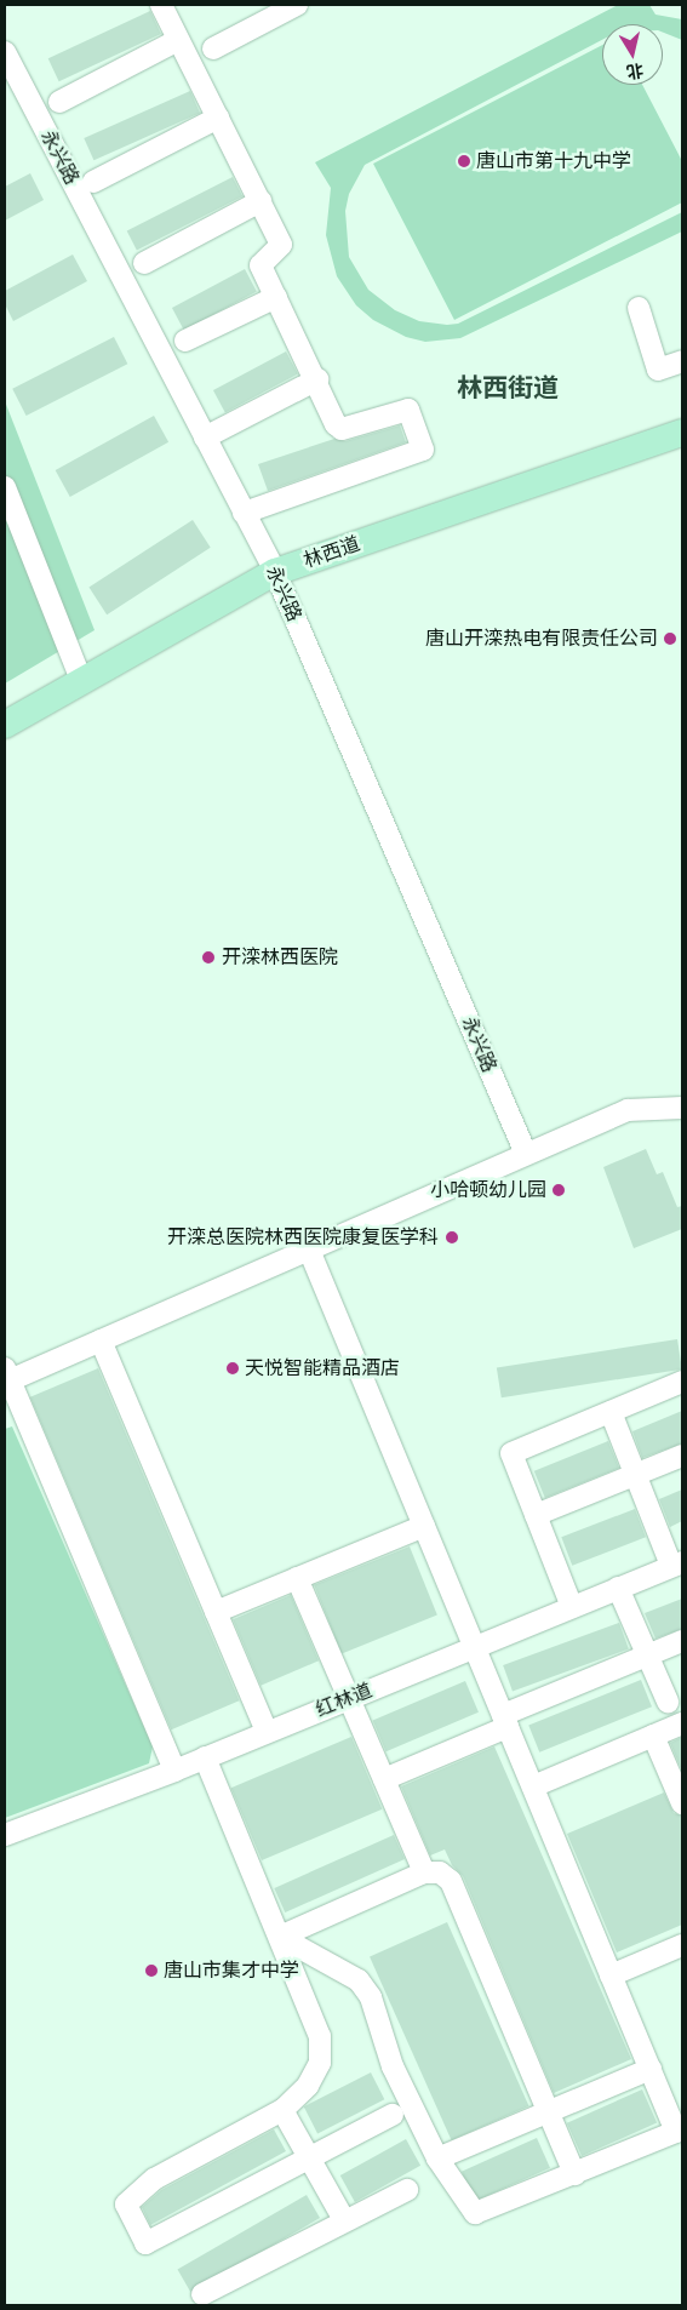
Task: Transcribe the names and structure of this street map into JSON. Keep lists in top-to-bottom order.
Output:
{
  "streets": {
    "main road": ["林西道"],
    "street": ["永兴路", "红林道"]
  },
  "crossings": [
    ["永兴路", "林西道"]
  ],
  "districts": ["林西街道"],
  "places": [
    "唐山市第十九中学",
    "唐山开滦热电有限责任公司",
    "开滦林西医院",
    "小哈顿幼儿园",
    "开滦总医院林西医院康复医学科",
    "天悦智能精品酒店",
    "唐山市集才中学"
  ],
  "north": "bottom"
}
